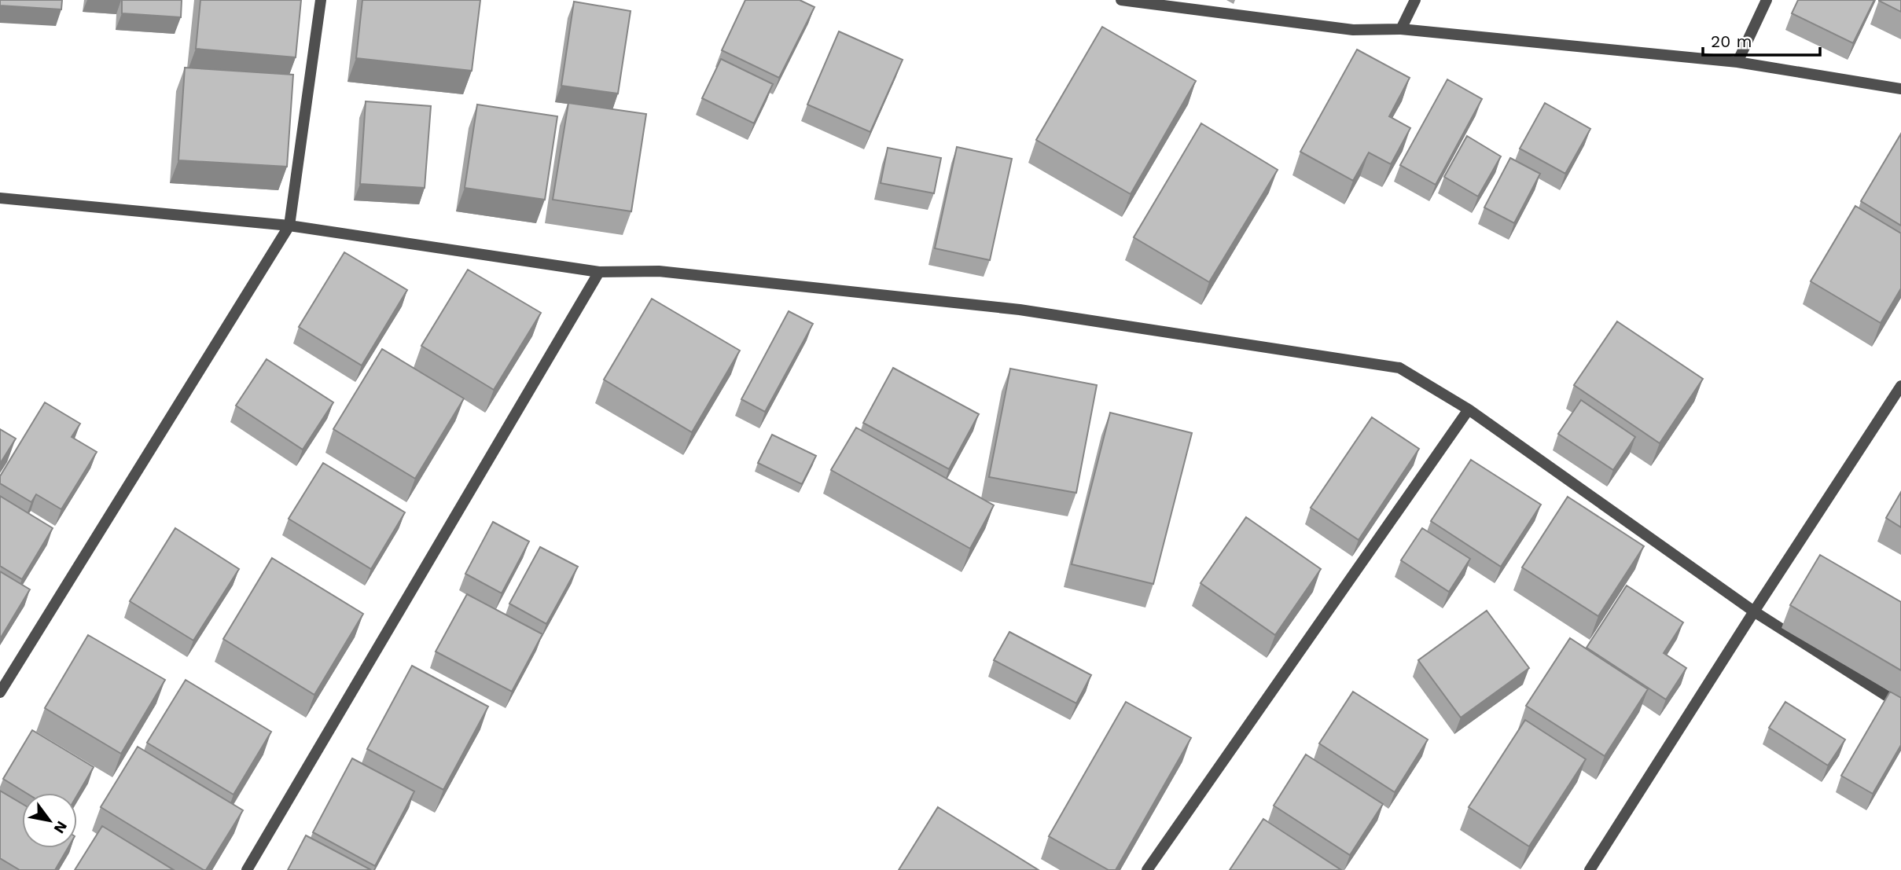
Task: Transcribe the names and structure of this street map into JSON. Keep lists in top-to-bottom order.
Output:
{
  "scale_bar": "20 m",
  "north": "bottom right"
}
